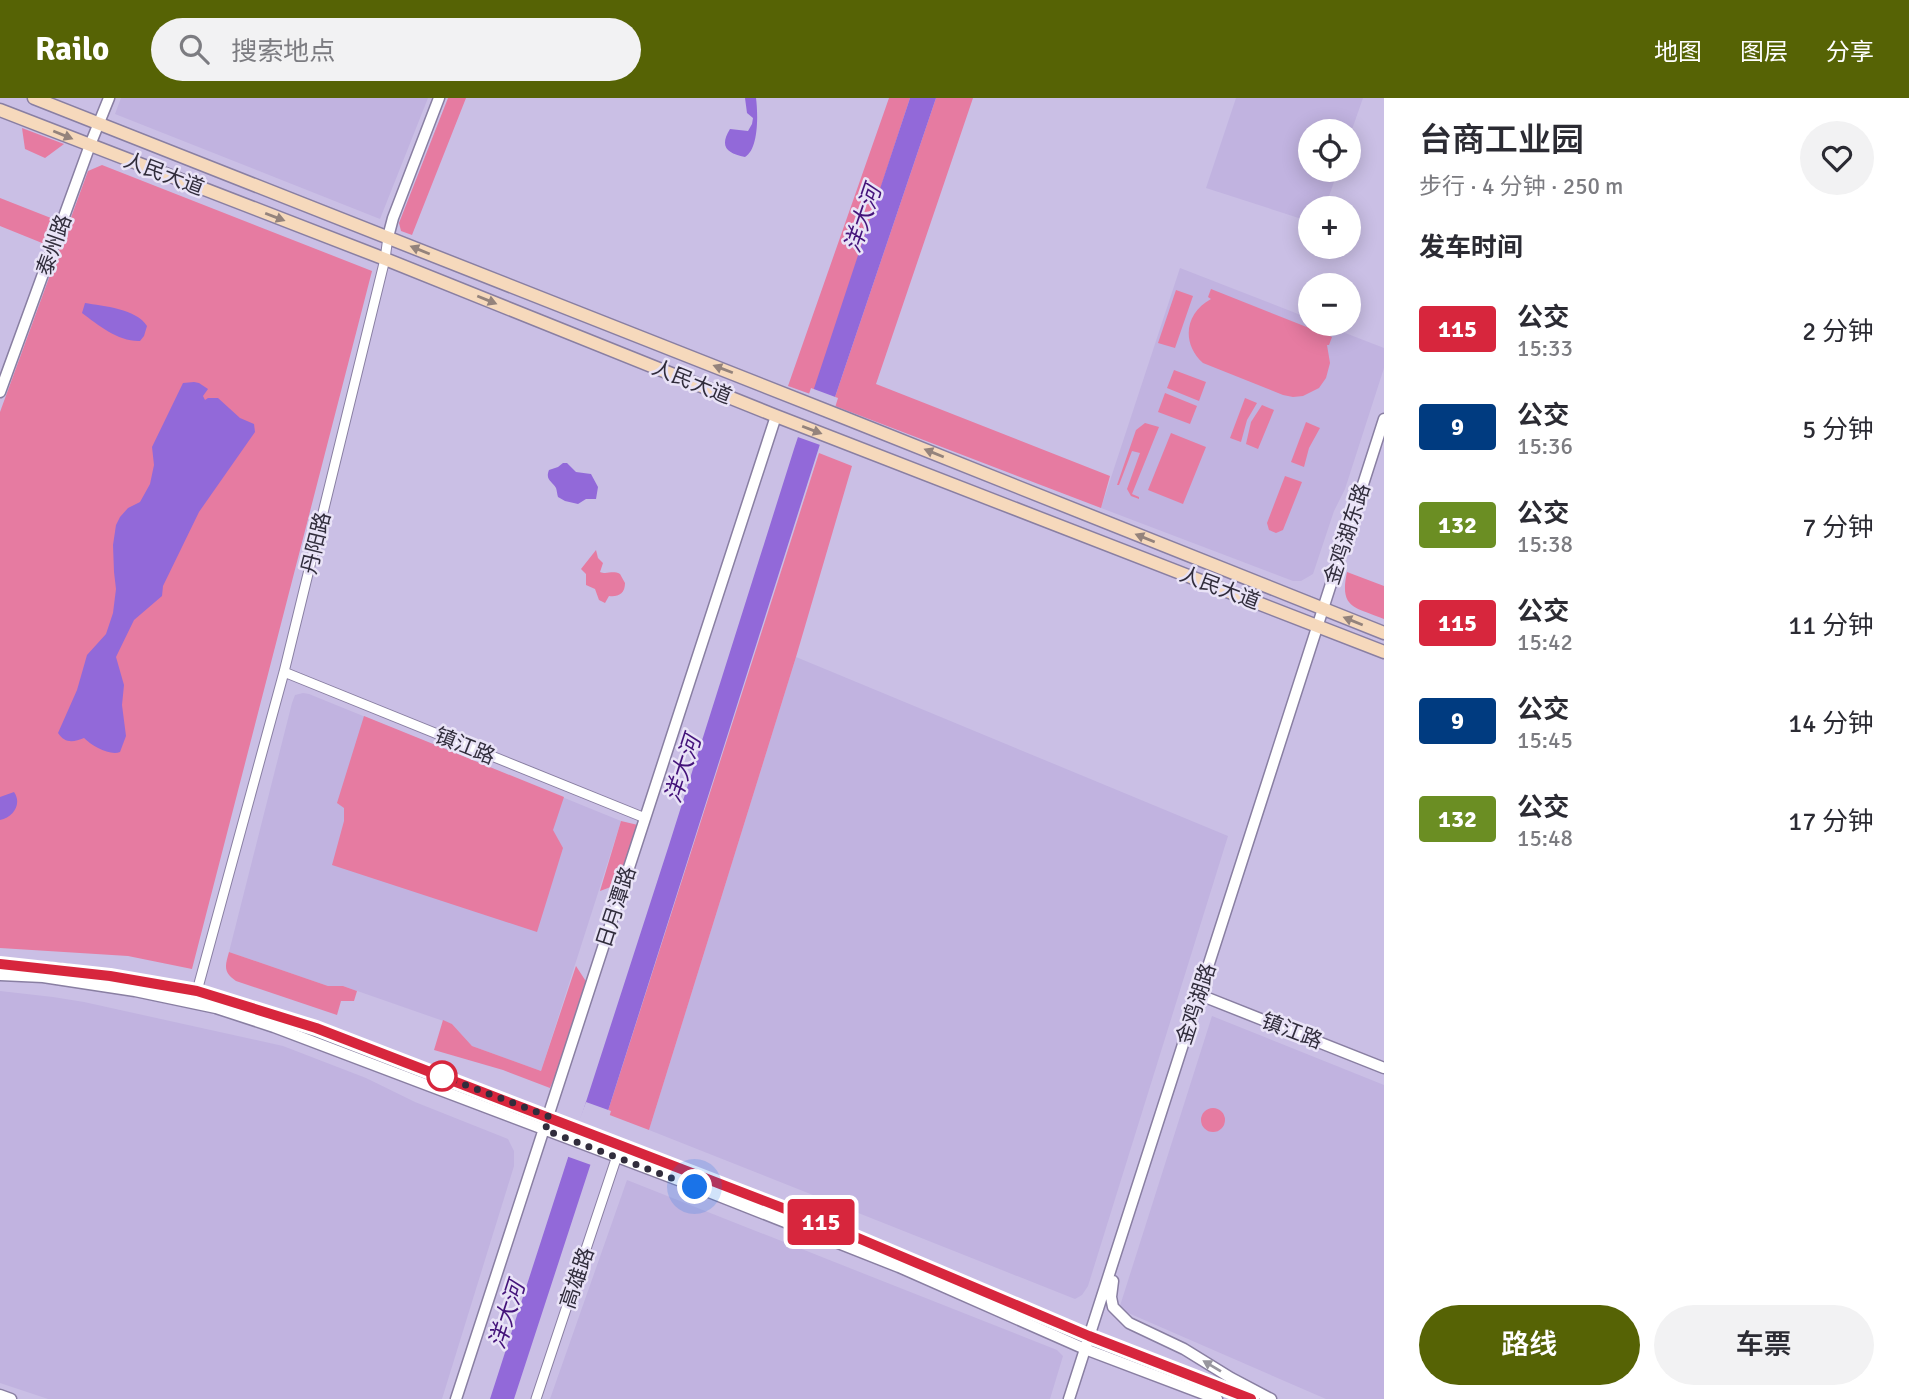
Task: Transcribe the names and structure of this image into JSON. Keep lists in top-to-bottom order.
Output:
{
  "streets": {
    "main road": ["人民大道"],
    "street": [
      "泰州路",
      "金鸡湖东路",
      "丹阳路",
      "镇江路",
      "日月潭路",
      "金鸡湖路",
      "高雄路"
    ]
  },
  "crossings": [
    ["人民大道", "泰州路"],
    ["人民大道", "金鸡湖东路"],
    ["人民大道", "丹阳路"],
    ["人民大道", "日月潭路"],
    ["人民大道", "金鸡湖路"],
    ["金鸡湖东路", "金鸡湖路"],
    ["丹阳路", "镇江路"],
    ["镇江路", "日月潭路"],
    ["镇江路", "金鸡湖路"]
  ],
  "water": ["洋大河"],
  "lines": ["bus line 115"],
  "page": {
    "header": "Railo",
    "search": "搜索地点",
    "nav": ["地图", "图层", "分享"],
    "on_map": "115",
    "heading": [
      ["台商工业园", "步行 · 4 分钟 · 250 m"],
      "发车时间"
    ],
    "map_buttons": ["+", "−"],
    "list": [
      {
        "mark": "115",
        "name": "公交",
        "note": "15:33",
        "value": "2 分钟"
      },
      {
        "mark": "9",
        "name": "公交",
        "note": "15:36",
        "value": "5 分钟"
      },
      {
        "mark": "132",
        "name": "公交",
        "note": "15:38",
        "value": "7 分钟"
      },
      {
        "mark": "115",
        "name": "公交",
        "note": "15:42",
        "value": "11 分钟"
      },
      {
        "mark": "9",
        "name": "公交",
        "note": "15:45",
        "value": "14 分钟"
      },
      {
        "mark": "132",
        "name": "公交",
        "note": "15:48",
        "value": "17 分钟"
      }
    ],
    "buttons": ["路线", "车票"]
  }
}
